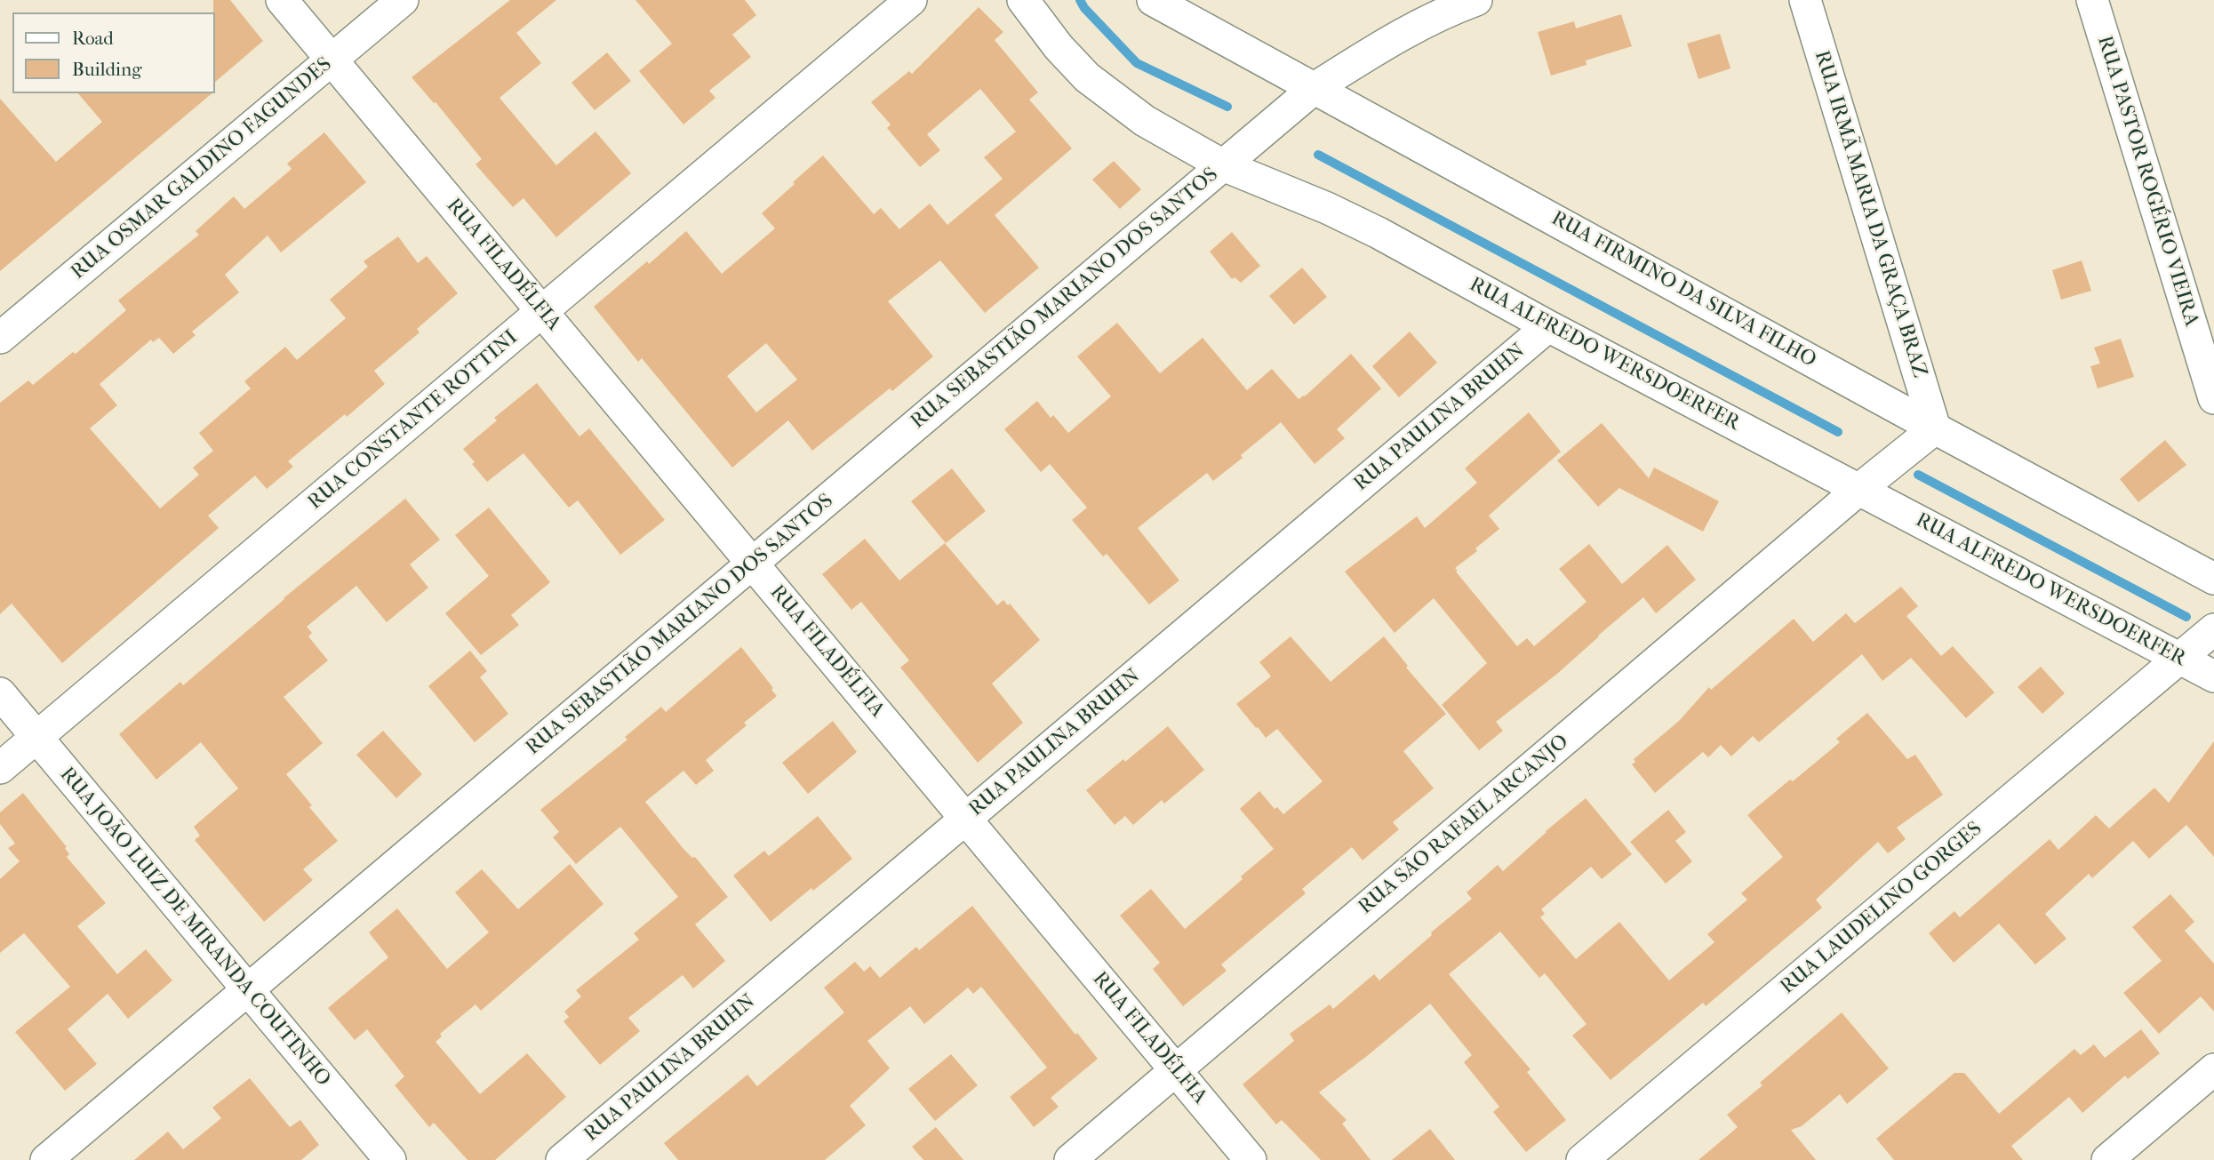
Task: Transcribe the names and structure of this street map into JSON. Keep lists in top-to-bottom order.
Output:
{
  "streets": {
    "street": [
      "RUA OSMAR GALDINO FAGUNDES",
      "RUA PASTOR ROGÉRIO VIEIRA",
      "RUA IRMÃ MARIA DA GRAÇA BRAZ",
      "RUA FILADÉLFIA",
      "RUA FIRMINO DA SILVA FILHO",
      "RUA SEBASTIÃO MARIANO DOS SANTOS",
      "RUA ALFREDO WERSDOERFER",
      "RUA PAULINA BRUHN",
      "RUA CONSTANTE ROTTINI",
      "RUA SÃO RAFAEL ARCANJO",
      "RUA LAUDELINO GORGES",
      "RUA JOÃO LUIZ DE MIRANDA COUTINHO"
    ]
  },
  "crossings": [
    ["RUA OSMAR GALDINO FAGUNDES", "RUA FILADÉLFIA"],
    ["RUA IRMÃ MARIA DA GRAÇA BRAZ", "RUA FIRMINO DA SILVA FILHO"],
    ["RUA IRMÃ MARIA DA GRAÇA BRAZ", "RUA SÃO RAFAEL ARCANJO"],
    ["RUA FILADÉLFIA", "RUA SEBASTIÃO MARIANO DOS SANTOS"],
    ["RUA FILADÉLFIA", "RUA PAULINA BRUHN"],
    ["RUA FILADÉLFIA", "RUA CONSTANTE ROTTINI"],
    ["RUA FILADÉLFIA", "RUA SÃO RAFAEL ARCANJO"],
    ["RUA FIRMINO DA SILVA FILHO", "RUA SEBASTIÃO MARIANO DOS SANTOS"],
    ["RUA FIRMINO DA SILVA FILHO", "RUA SÃO RAFAEL ARCANJO"],
    ["RUA SEBASTIÃO MARIANO DOS SANTOS", "RUA ALFREDO WERSDOERFER"],
    ["RUA SEBASTIÃO MARIANO DOS SANTOS", "RUA JOÃO LUIZ DE MIRANDA COUTINHO"],
    ["RUA ALFREDO WERSDOERFER", "RUA PAULINA BRUHN"],
    ["RUA ALFREDO WERSDOERFER", "RUA SÃO RAFAEL ARCANJO"],
    ["RUA ALFREDO WERSDOERFER", "RUA LAUDELINO GORGES"],
    ["RUA CONSTANTE ROTTINI", "RUA JOÃO LUIZ DE MIRANDA COUTINHO"]
  ],
  "legend": ["Road", "Building"]
}
